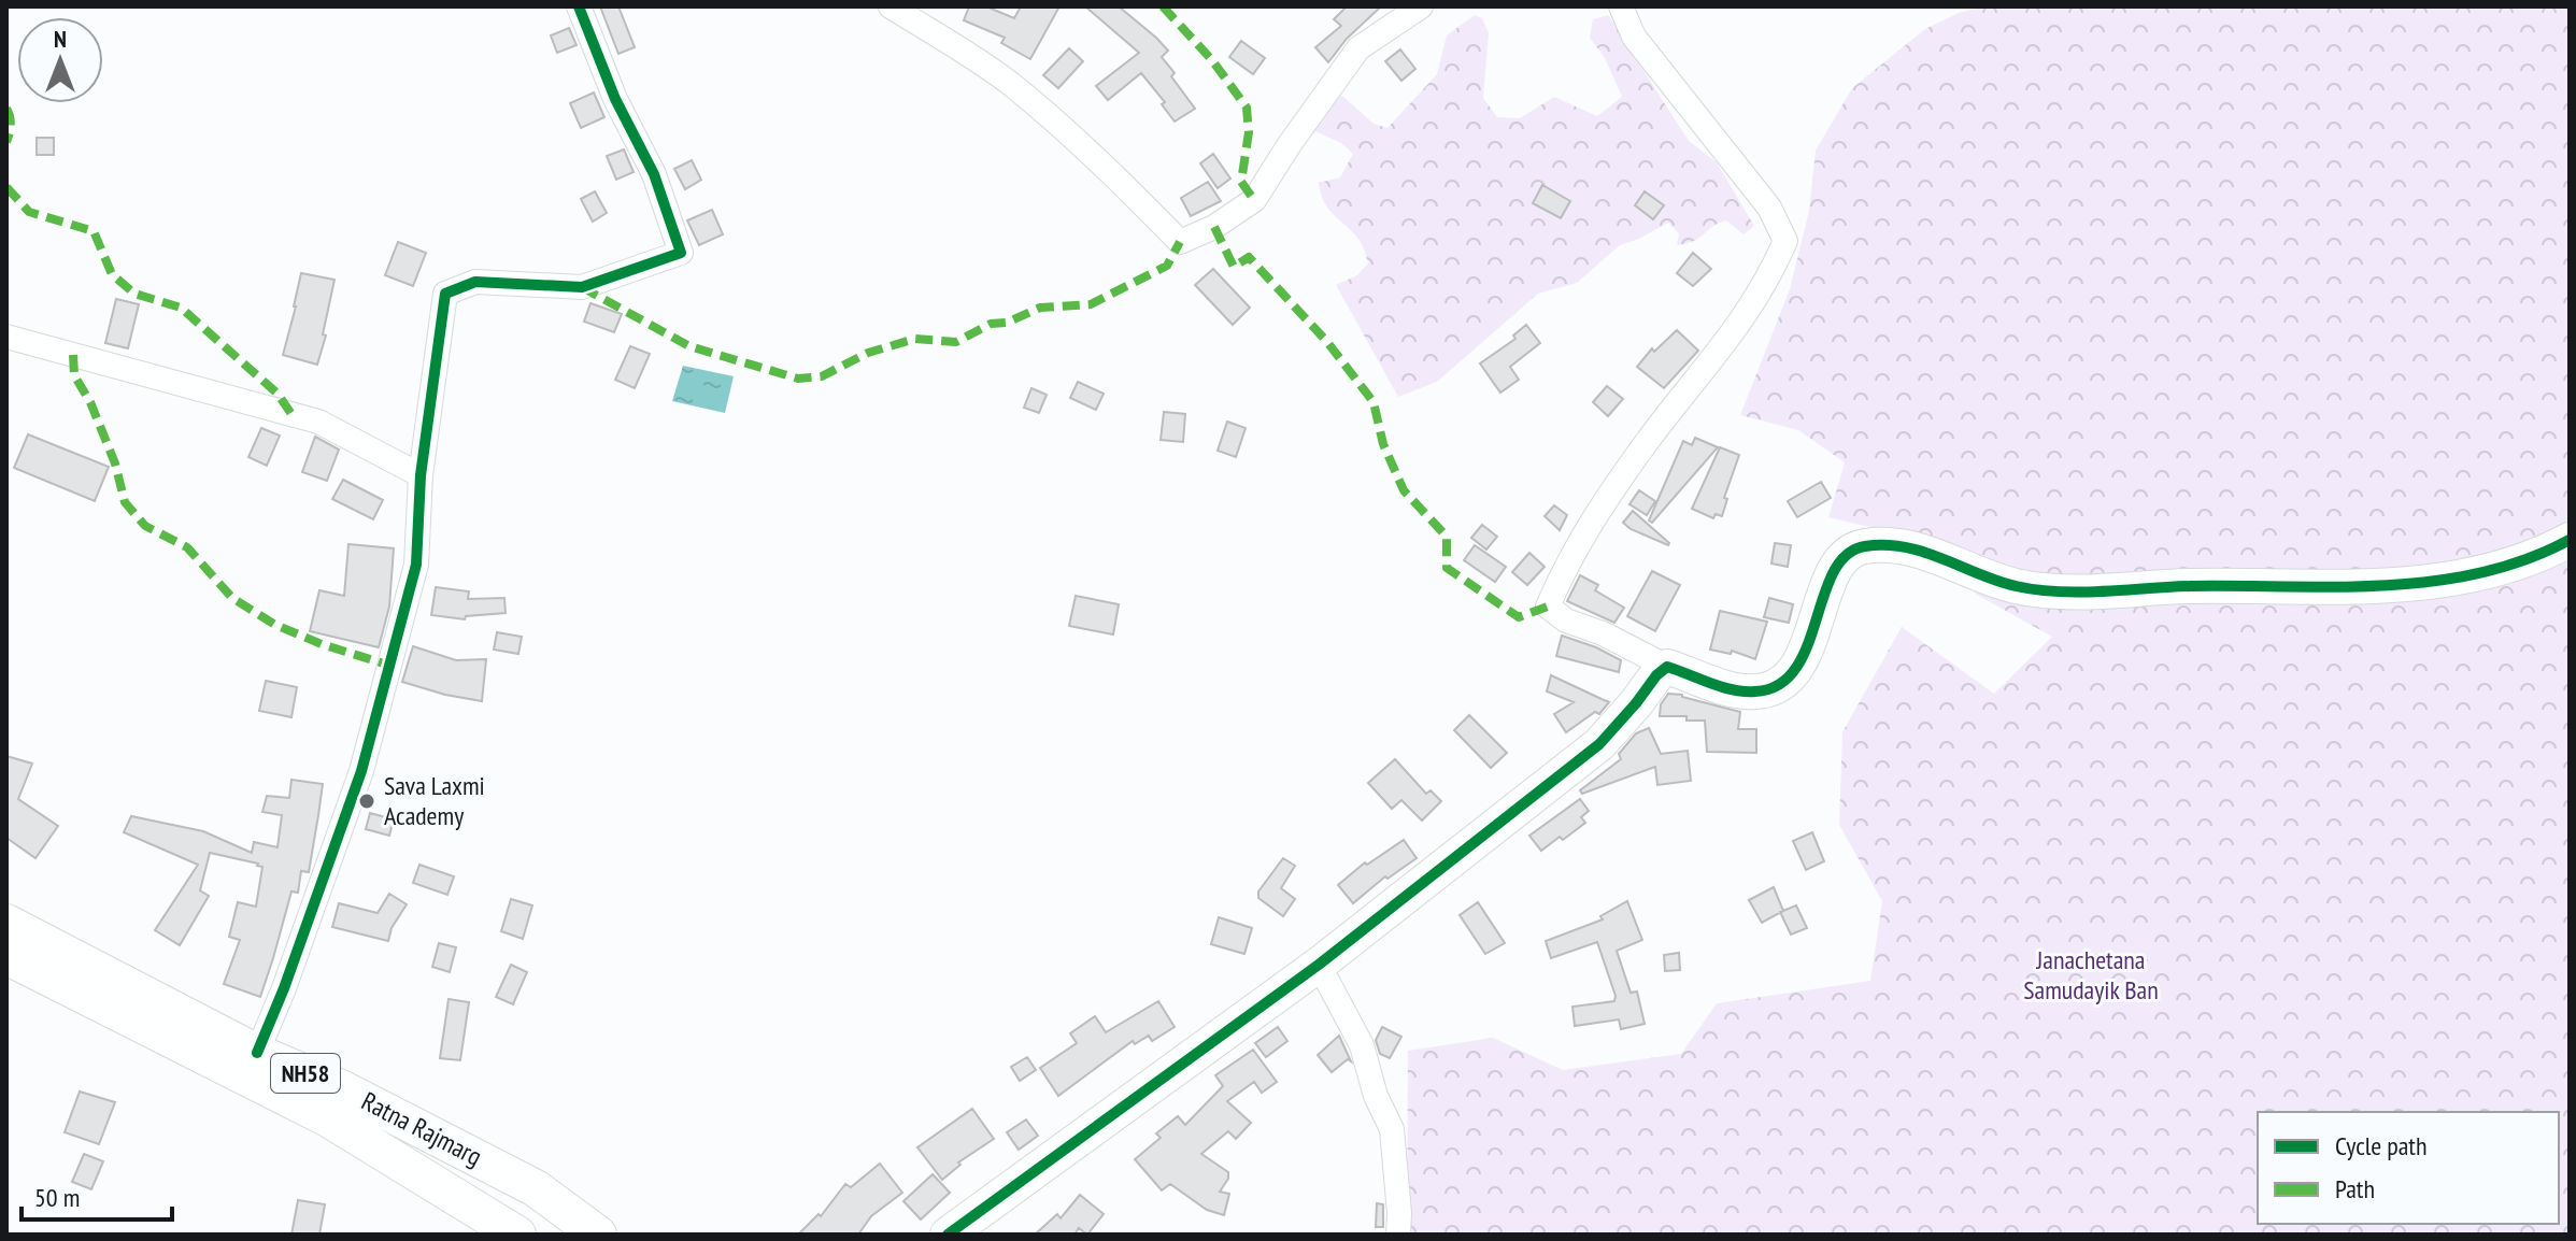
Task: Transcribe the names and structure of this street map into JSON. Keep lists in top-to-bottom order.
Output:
{
  "streets": {
    "main road": ["NH58", "Ratna Rajmarg"]
  },
  "parks": ["Janachetana Samudayik Ban"],
  "places": ["Sava Laxmi Academy"],
  "legend": ["Cycle path", "Path"],
  "scale_bar": "50 m",
  "north": "top"
}
